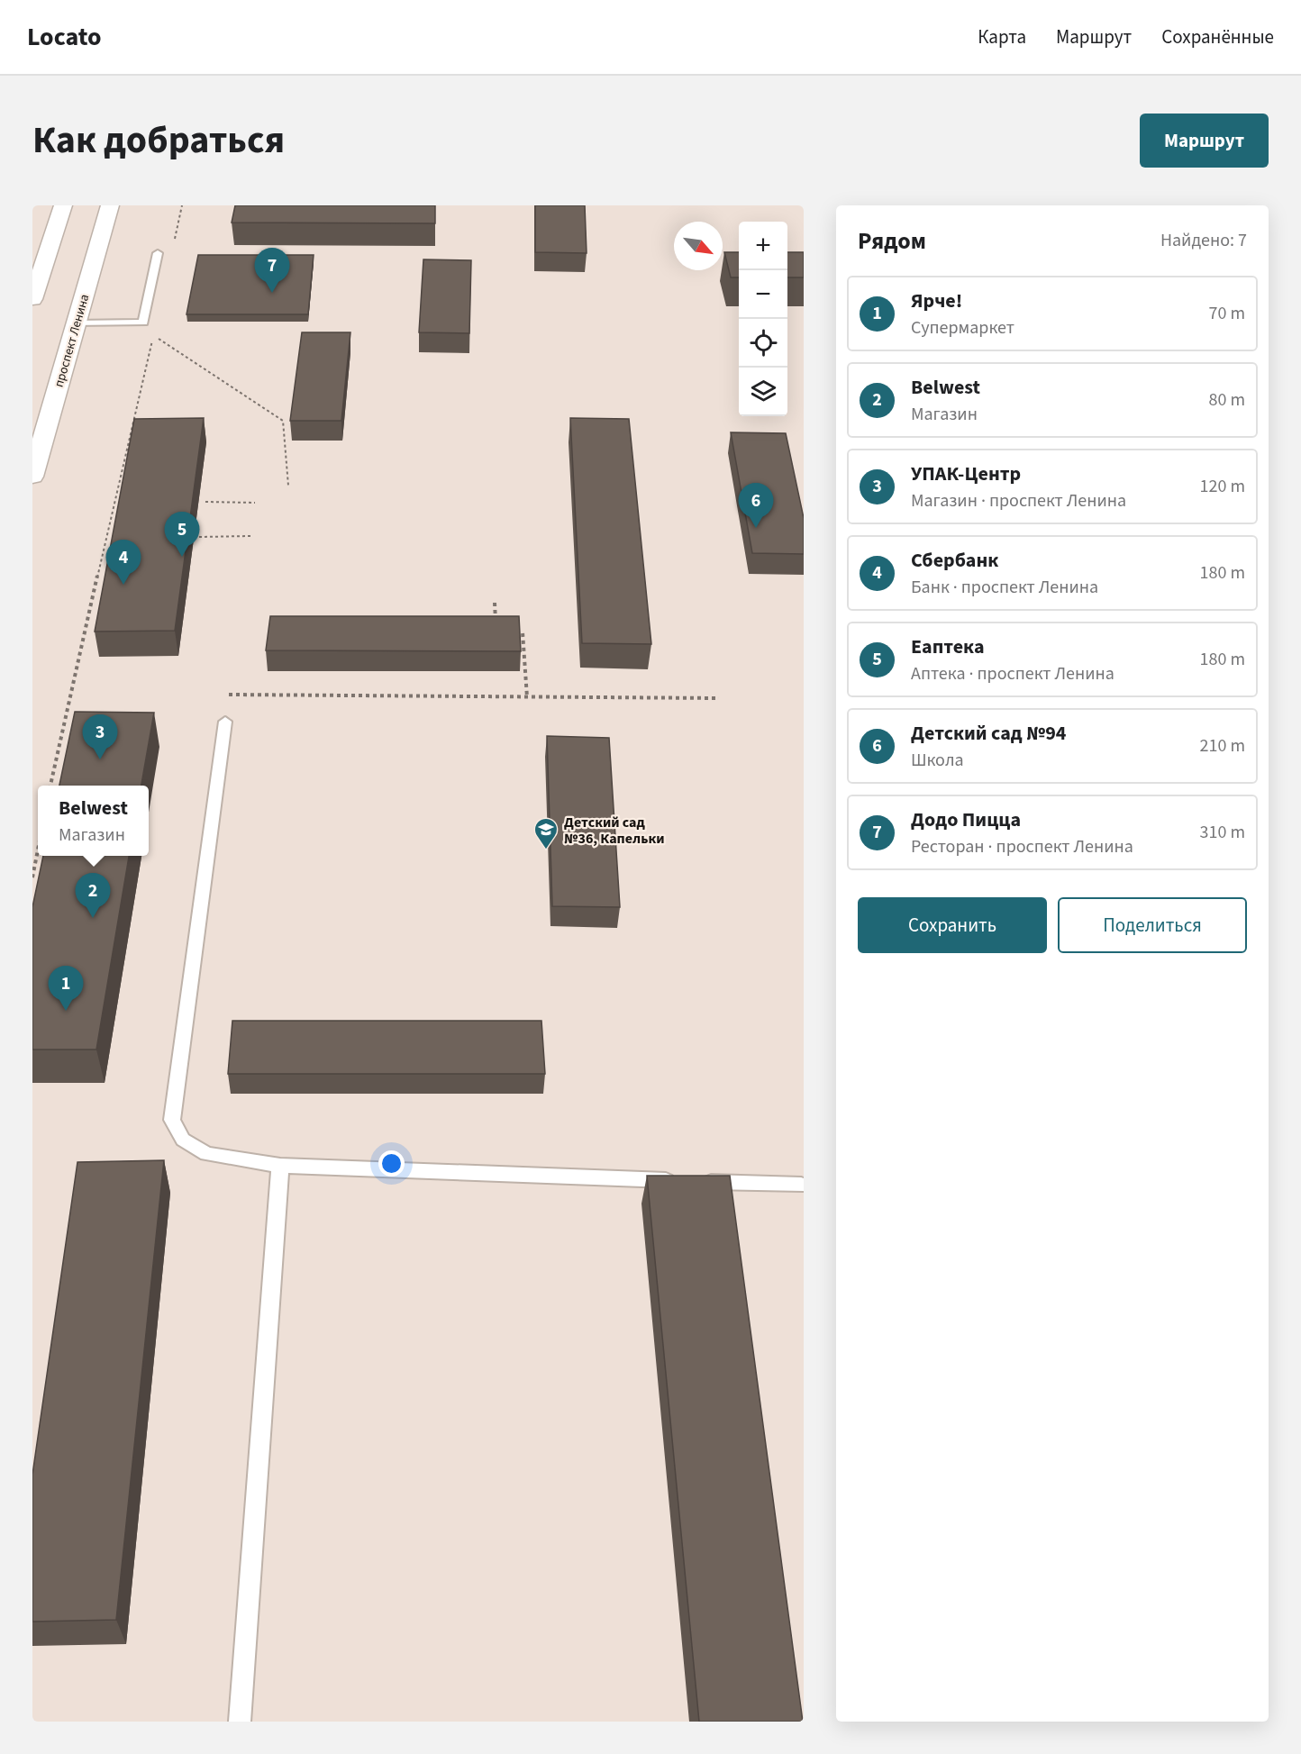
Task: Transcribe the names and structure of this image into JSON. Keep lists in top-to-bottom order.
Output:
{
  "streets": {
    "main road": ["проспект Ленина"]
  },
  "places": {
    "school or university": ["Детский сад №36, Капельки"]
  },
  "north": "bottom right",
  "page": {
    "header": "Locato",
    "nav": ["Карта", "Маршрут", "Сохранённые"],
    "title": "Как добраться",
    "buttons": [
      "Маршрут",
      ["Сохранить", "Поделиться"]
    ],
    "heading": ["Рядом", "Найдено: 7"],
    "map_buttons": ["+", "−"],
    "pins": [
      "7",
      "6",
      "5",
      "4",
      "3",
      "2",
      "1"
    ],
    "list": [
      {
        "mark": "1",
        "name": "Ярче!",
        "note": "Супермаркет",
        "value": "70 m"
      },
      {
        "mark": "2",
        "name": "Belwest",
        "note": "Магазин",
        "value": "80 m"
      },
      {
        "mark": "3",
        "name": "УПАК-Центр",
        "note": "Магазин · проспект Ленина",
        "value": "120 m"
      },
      {
        "mark": "4",
        "name": "Сбербанк",
        "note": "Банк · проспект Ленина",
        "value": "180 m"
      },
      {
        "mark": "5",
        "name": "Еаптека",
        "note": "Аптека · проспект Ленина",
        "value": "180 m"
      },
      {
        "mark": "6",
        "name": "Детский сад №94",
        "note": "Школа",
        "value": "210 m"
      },
      {
        "mark": "7",
        "name": "Додо Пицца",
        "note": "Ресторан · проспект Ленина",
        "value": "310 m"
      }
    ],
    "popup": ["Belwest", "Магазин"]
  }
}
